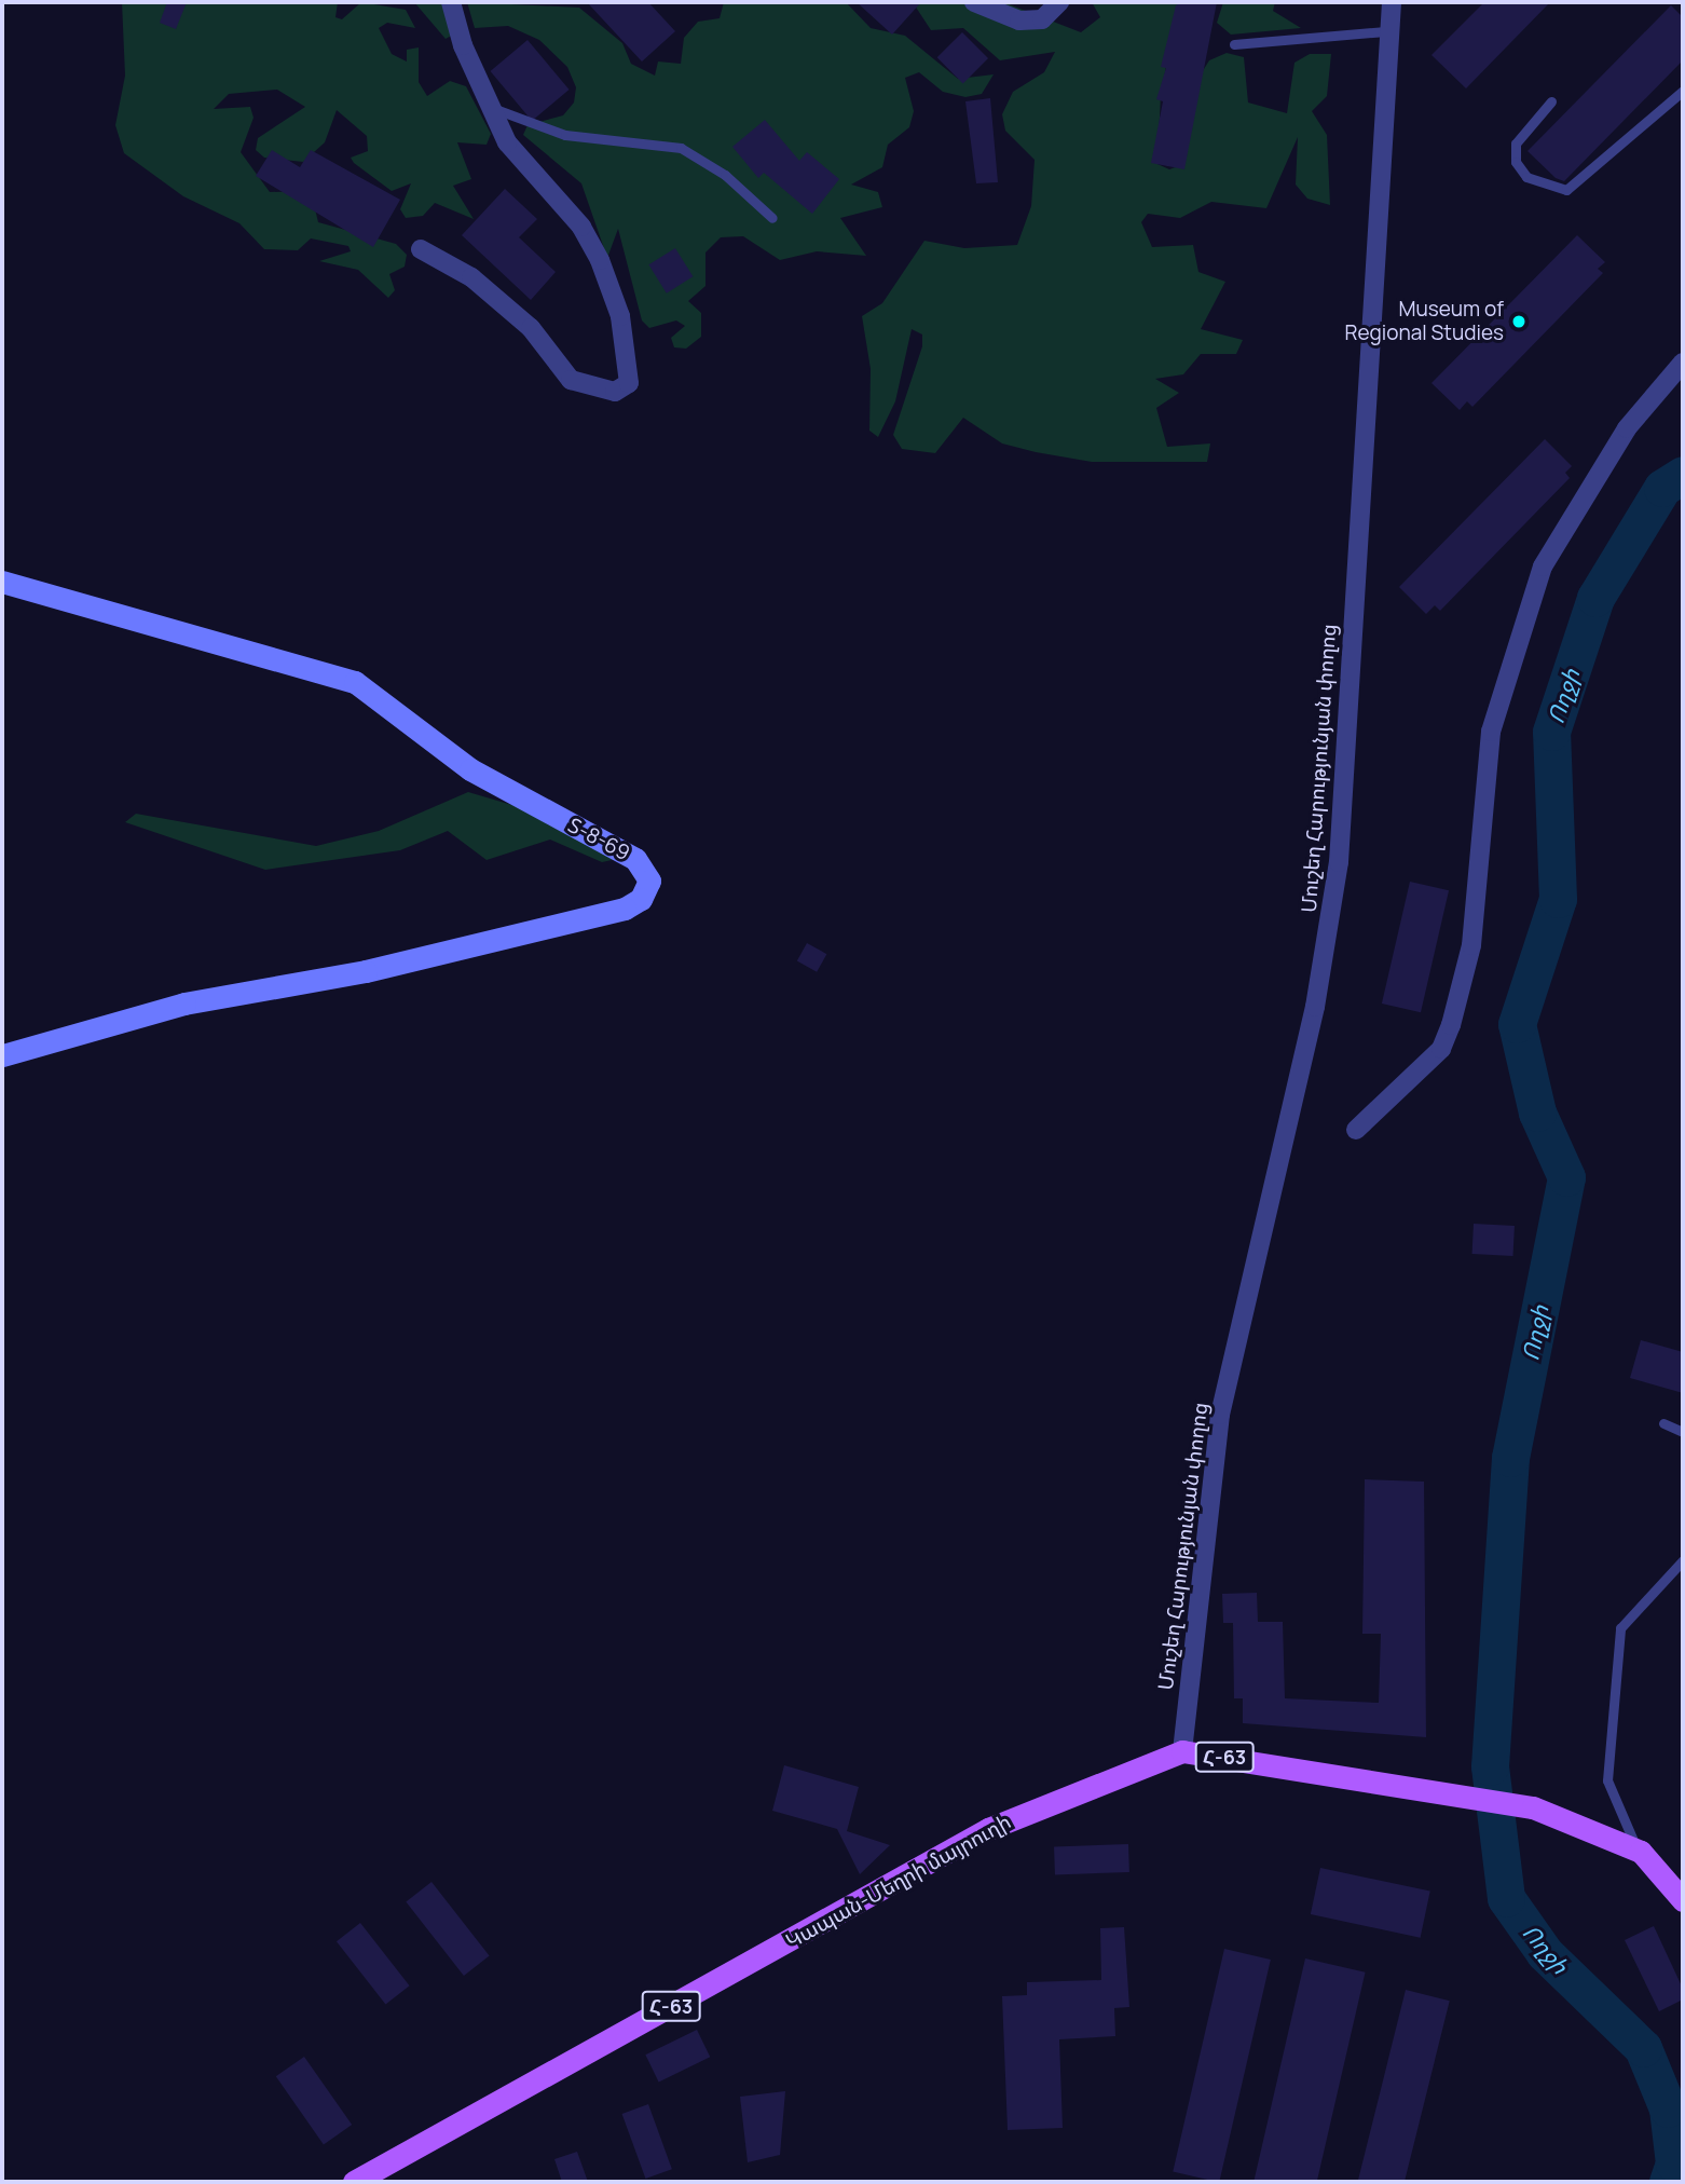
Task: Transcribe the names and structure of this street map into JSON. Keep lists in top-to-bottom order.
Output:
{
  "streets": {
    "main road": ["Հ-63", "Կապան-Մեղրի մայրուղի"],
    "street": ["Մուշեղ Հարությունյան փողոց", "Տ-8-69"]
  },
  "crossings": [
    ["Մուշեղ Հարությունյան փողոց", "Հ-63"],
    ["Մուշեղ Հարությունյան փողոց", "Կապան-Մեղրի մայրուղի"],
    ["Հ-63", "Կապան-Մեղրի մայրուղի"]
  ],
  "water": ["Ողջի"],
  "places": ["Museum of Regional Studies"]
}
